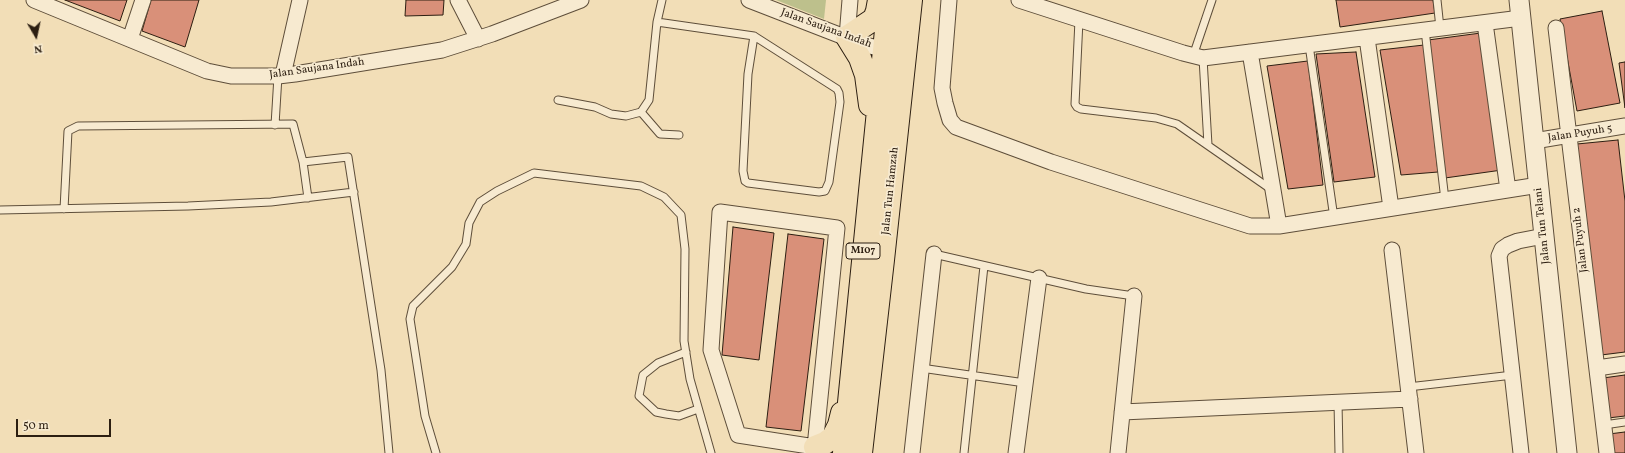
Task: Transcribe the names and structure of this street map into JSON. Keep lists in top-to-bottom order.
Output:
{
  "streets": {
    "main road": ["Jalan Tun Hamzah", "M107"],
    "street": [
      "Jalan Saujana Indah",
      "Jalan Puyuh 5",
      "Jalan Tun Telani",
      "Jalan Puyuh 2"
    ]
  },
  "crossings": [
    ["Jalan Saujana Indah", "Jalan Tun Hamzah"],
    ["Jalan Puyuh 5", "Jalan Tun Telani"],
    ["Jalan Puyuh 5", "Jalan Puyuh 2"]
  ],
  "scale_bar": "50 m",
  "north": "bottom"
}
